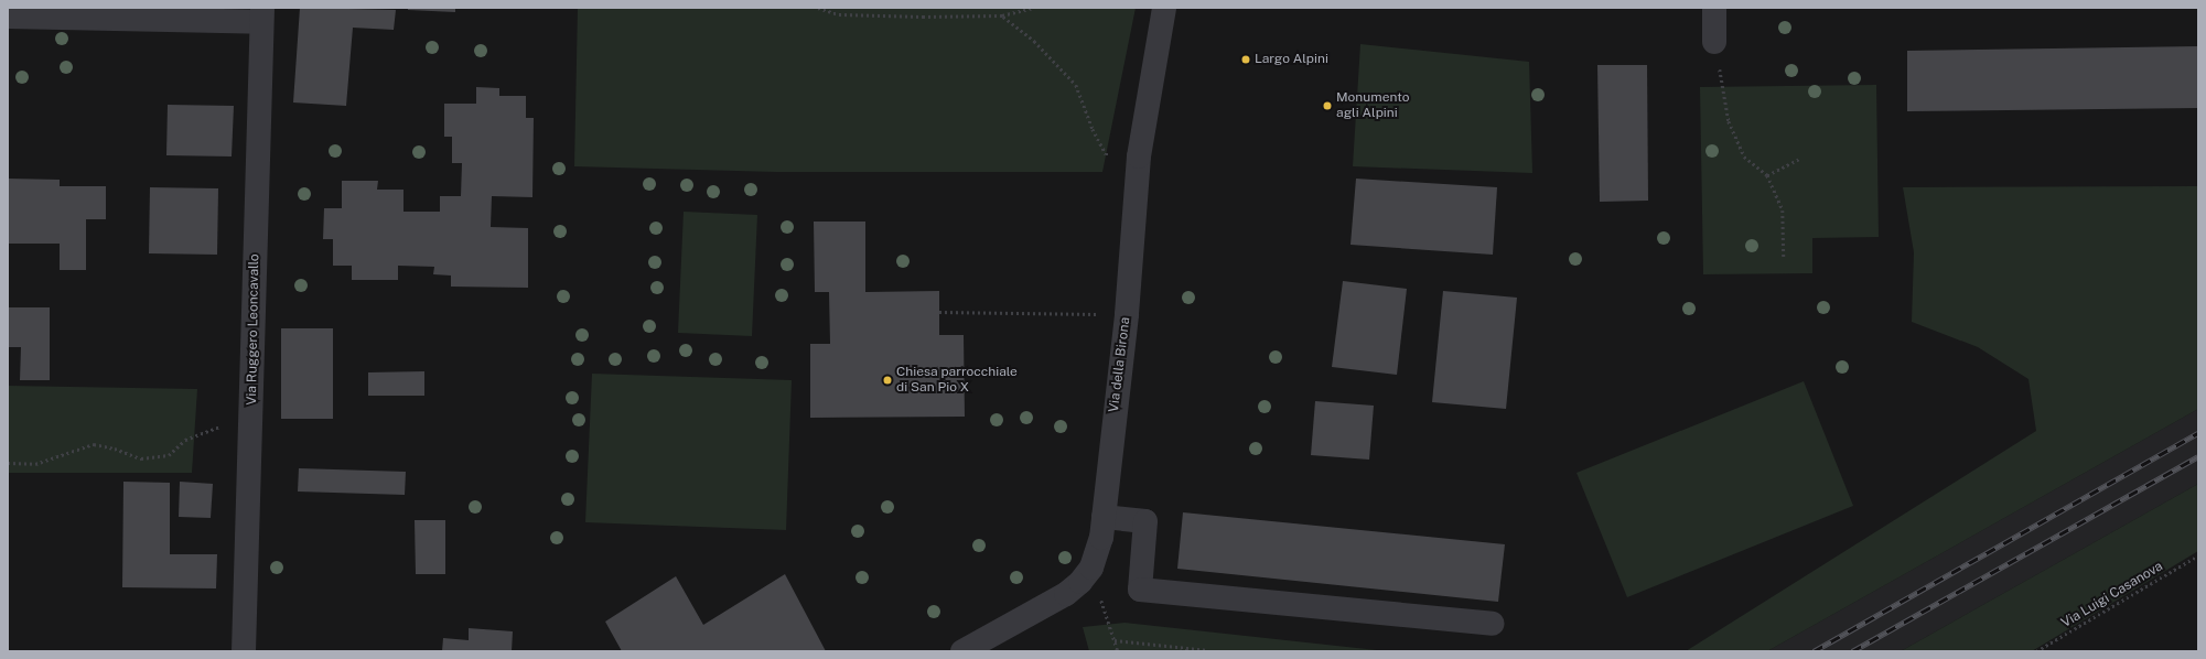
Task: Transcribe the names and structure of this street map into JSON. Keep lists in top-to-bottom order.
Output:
{
  "streets": {
    "street": ["Via Ruggero Leoncavallo", "Via della Birona"],
    "path": ["Via Luigi Casanova"]
  },
  "places": ["Largo Alpini", "Monumento agli Alpini", "Chiesa parrocchiale di San Pio X"]
}
